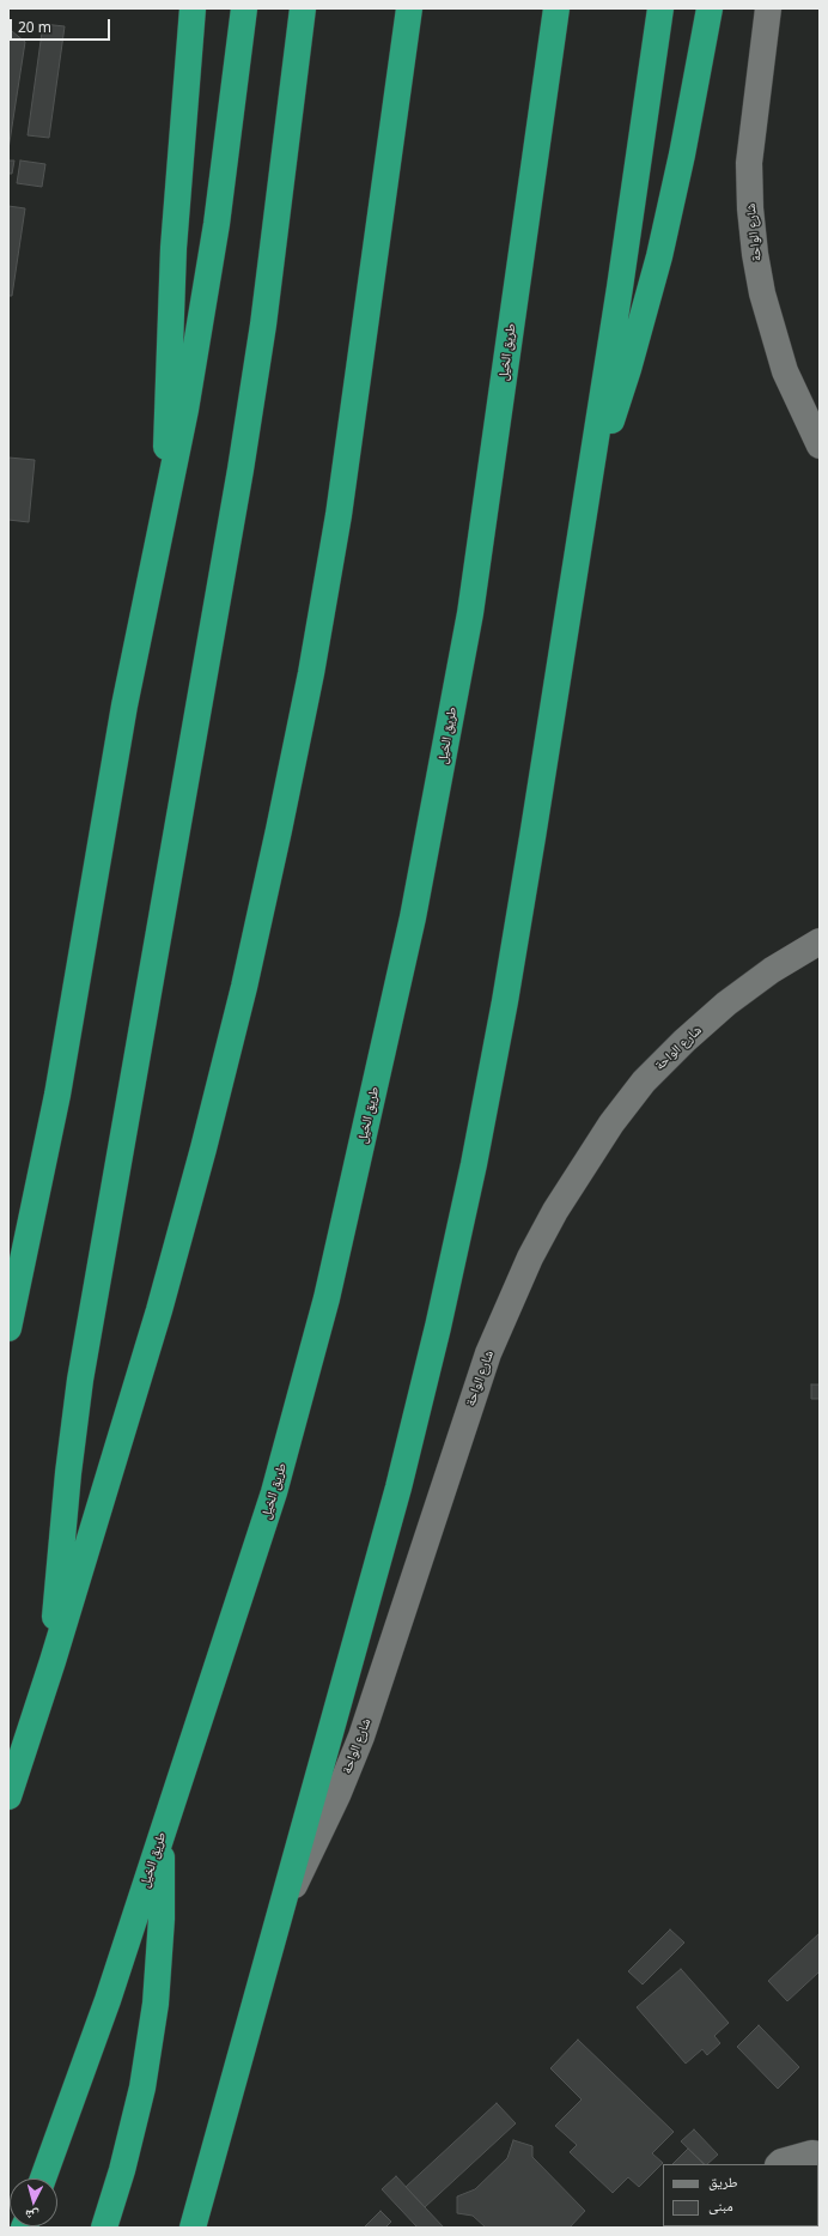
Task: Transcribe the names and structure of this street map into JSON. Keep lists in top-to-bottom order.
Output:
{
  "streets": {
    "highway": ["طريق الخيل"],
    "street": ["شارع الواحة"]
  },
  "legend": ["طريق", "مبنى"],
  "scale_bar": "20 m",
  "north": "bottom"
}
